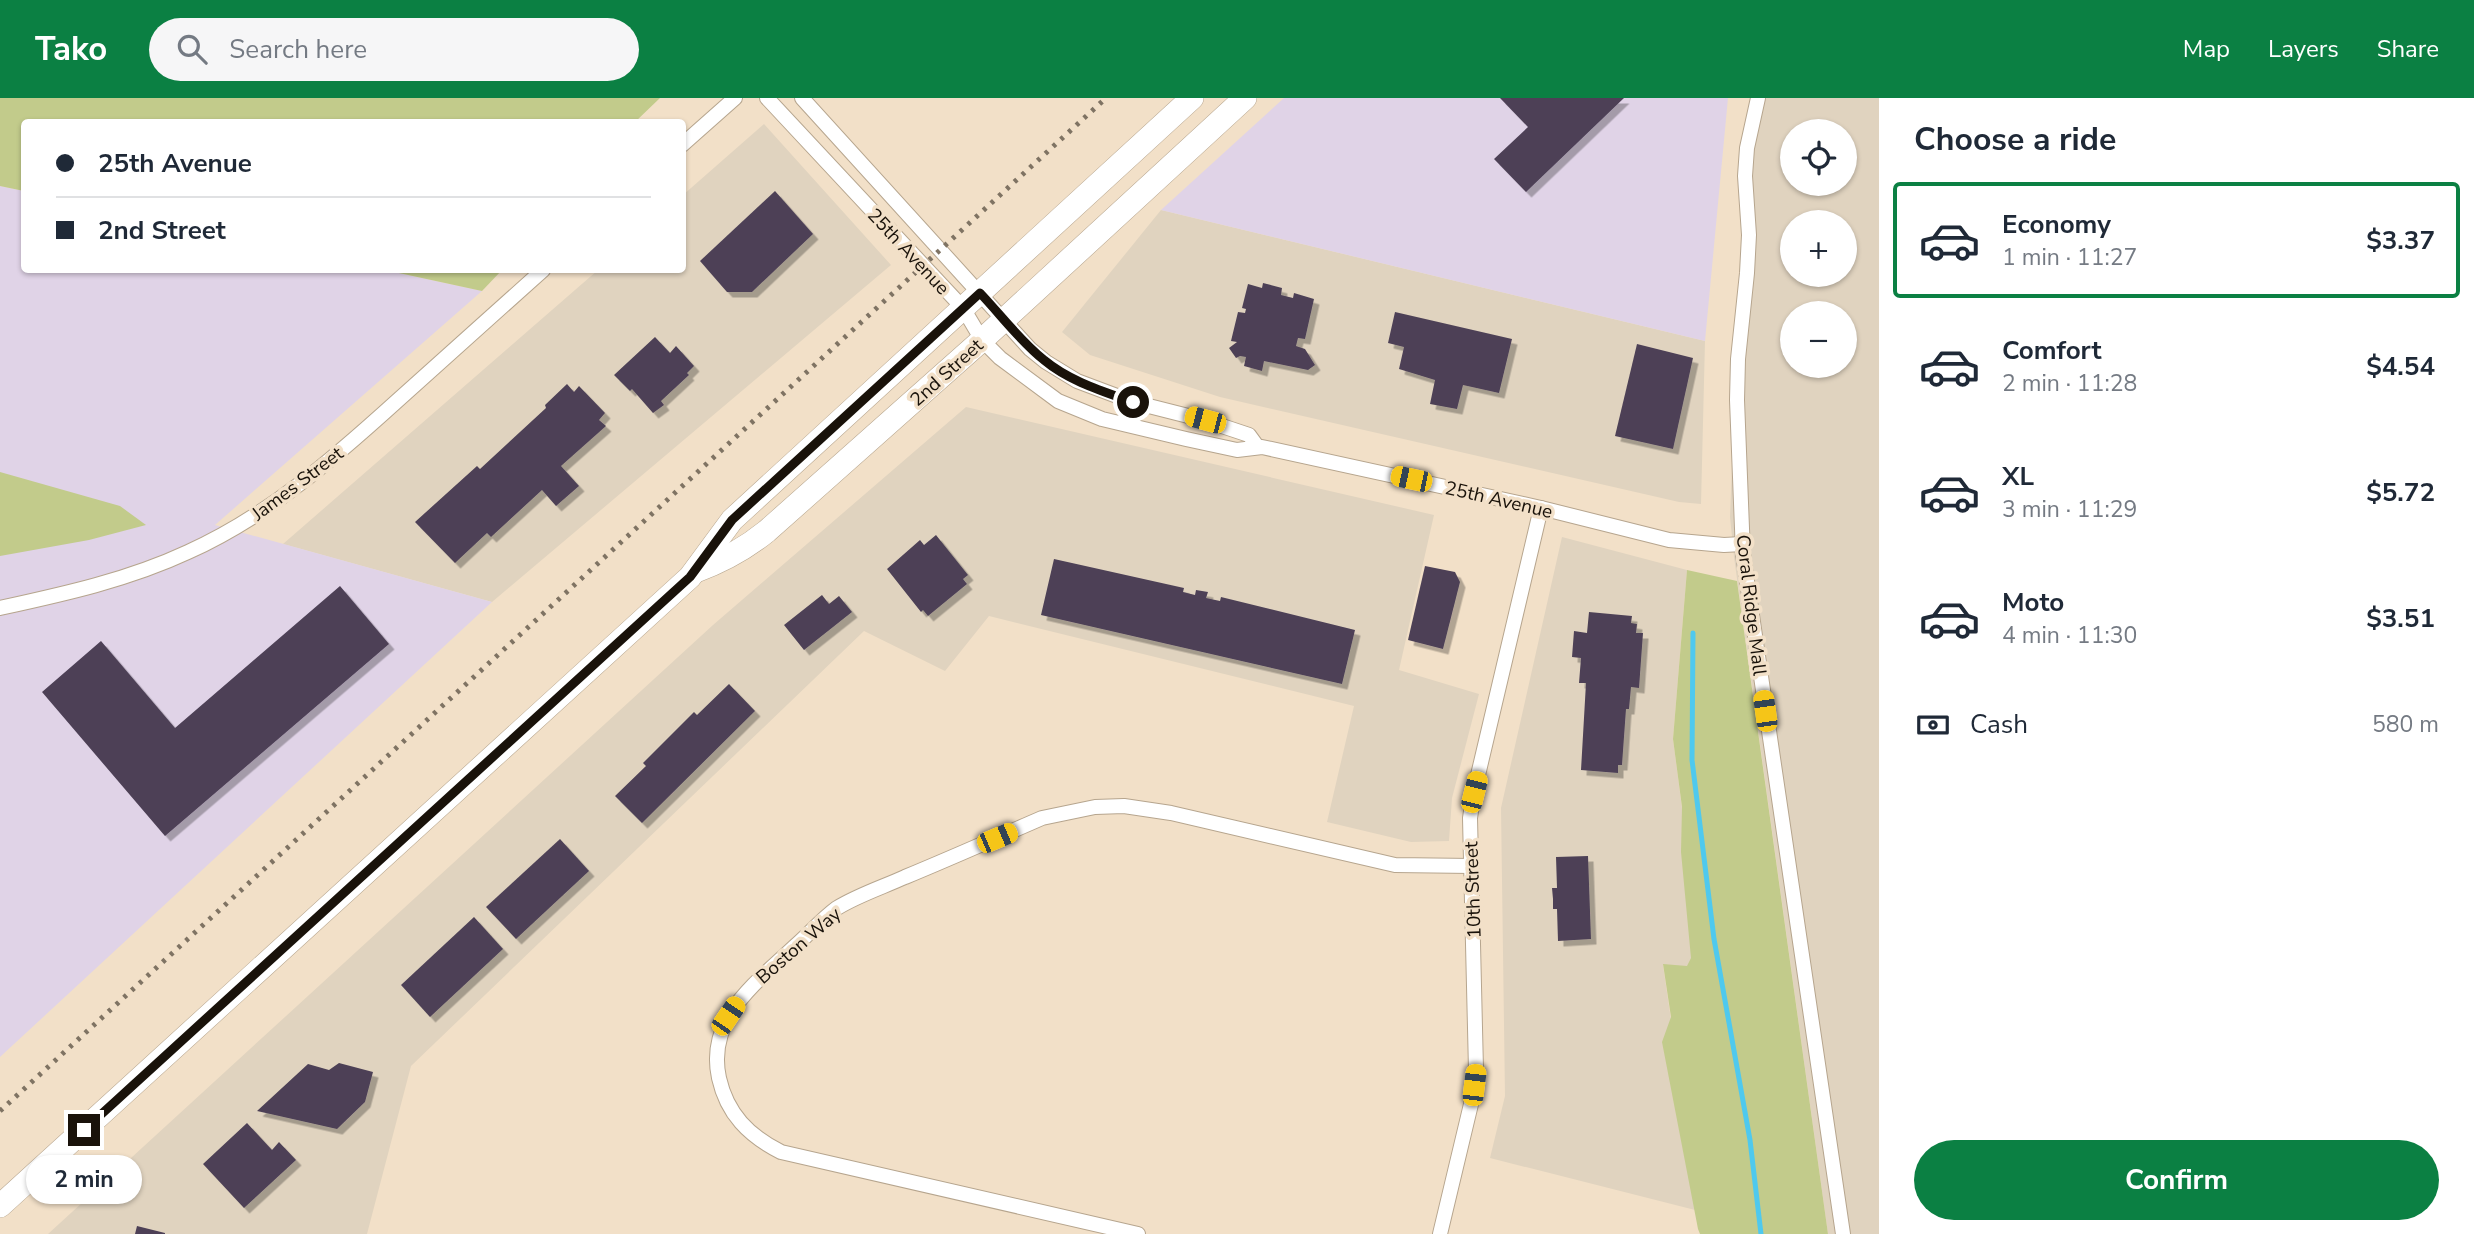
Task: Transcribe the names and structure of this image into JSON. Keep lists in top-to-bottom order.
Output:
{
  "streets": {
    "main road": ["2nd Street"],
    "street": [
      "25th Avenue",
      "James Street",
      "Coral Ridge Mall",
      "10th Street",
      "Boston Way"
    ]
  },
  "crossings": [
    ["25th Avenue", "2nd Street"],
    ["25th Avenue", "Coral Ridge Mall"],
    ["25th Avenue", "10th Street"],
    ["10th Street", "Boston Way"]
  ],
  "page": {
    "header": "Tako",
    "search": "Search here",
    "nav": ["Map", "Layers", "Share"],
    "heading": "Choose a ride",
    "map_buttons": ["+", "−"],
    "banner": ["25th Avenue", "2nd Street"],
    "list": [
      {
        "name": "Economy",
        "note": "1 min · 11:27",
        "value": "$3.37"
      },
      {
        "name": "Comfort",
        "note": "2 min · 11:28",
        "value": "$4.54"
      },
      {
        "name": "XL",
        "note": "3 min · 11:29",
        "value": "$5.72"
      },
      {
        "name": "Moto",
        "note": "4 min · 11:30",
        "value": "$3.51"
      }
    ],
    "pay": ["Cash", "580 m"],
    "buttons": "Confirm",
    "bubble": "2 min"
  }
}
